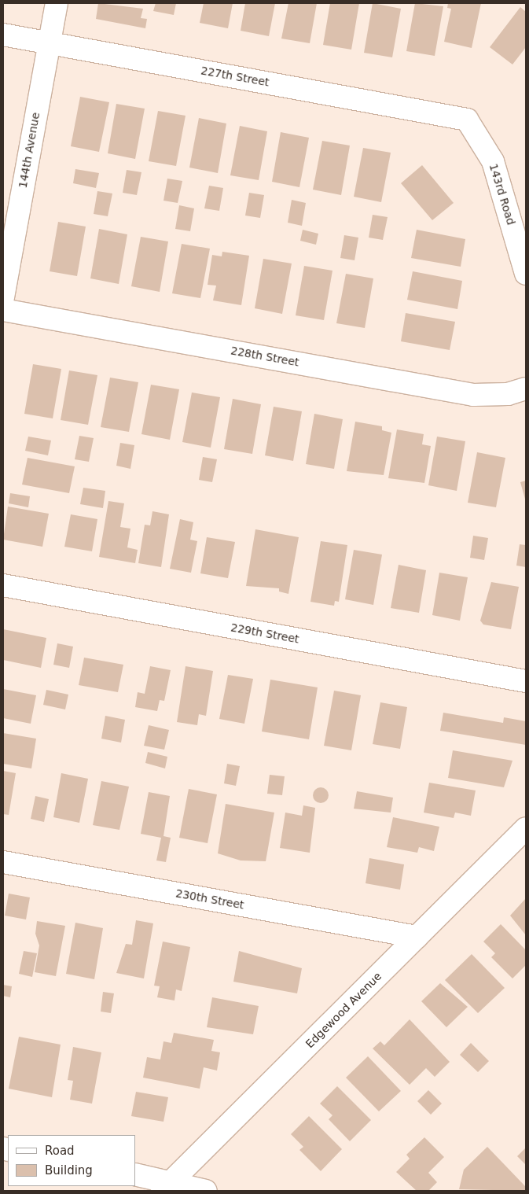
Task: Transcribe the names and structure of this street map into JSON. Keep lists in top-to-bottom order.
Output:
{
  "streets": {
    "street": [
      "227th Street",
      "144th Avenue",
      "143rd Road",
      "228th Street",
      "229th Street",
      "230th Street",
      "Edgewood Avenue"
    ]
  },
  "crossings": [
    ["227th Street", "144th Avenue"],
    ["227th Street", "143rd Road"],
    ["230th Street", "Edgewood Avenue"]
  ],
  "legend": ["Road", "Building"]
}
